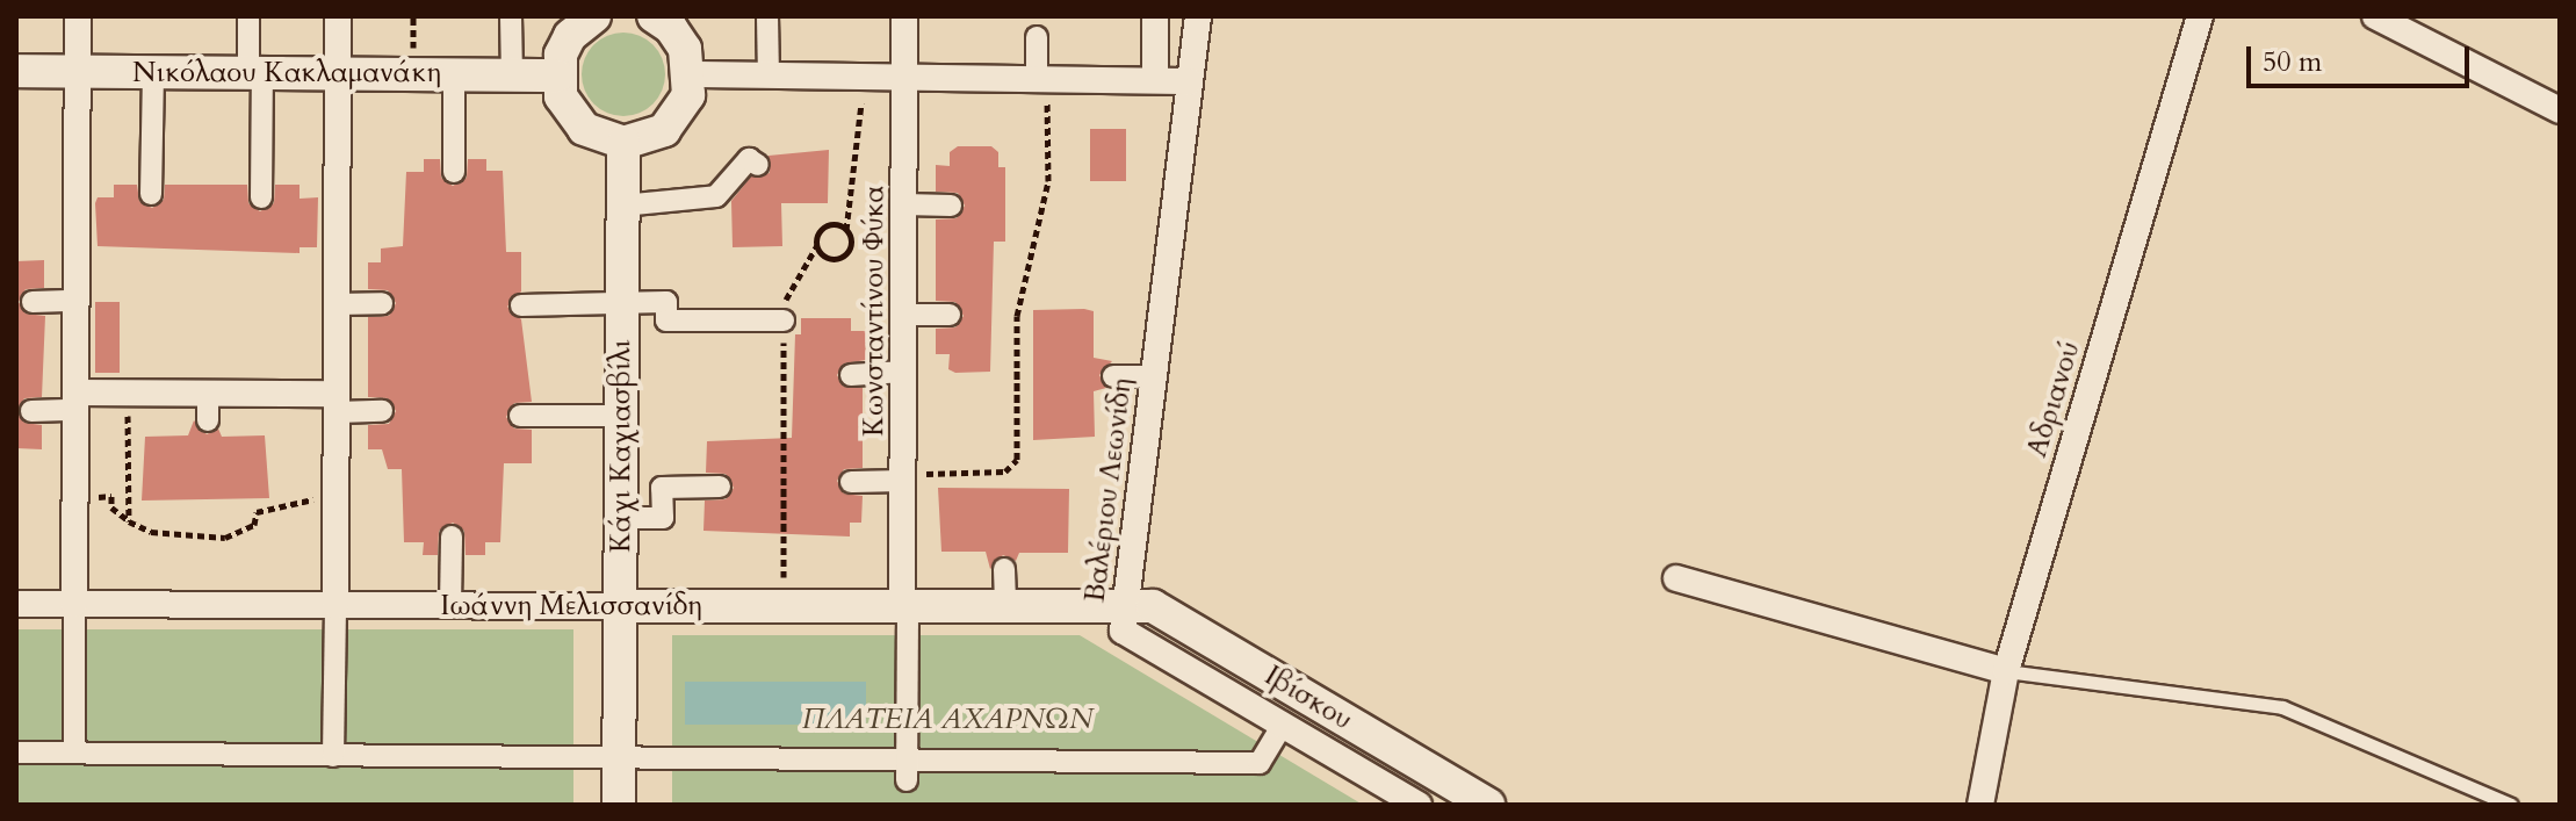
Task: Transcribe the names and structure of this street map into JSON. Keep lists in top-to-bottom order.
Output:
{
  "streets": {
    "street": [
      "Νικόλαου Κακλαμανάκη",
      "Κωνσταντίνου Φύκα",
      "Αδριανού",
      "Κάχι Καχιασβίλι",
      "Βαλέριου Λεωνίδη",
      "Ιωάννη Μελισσανίδη",
      "Ιβίσκου"
    ]
  },
  "crossings": [
    ["Κωνσταντίνου Φύκα", "Ιωάννη Μελισσανίδη"],
    ["Κάχι Καχιασβίλι", "Ιωάννη Μελισσανίδη"],
    ["Βαλέριου Λεωνίδη", "Ιωάννη Μελισσανίδη"],
    ["Βαλέριου Λεωνίδη", "Ιβίσκου"],
    ["Ιωάννη Μελισσανίδη", "Ιβίσκου"]
  ],
  "parks": ["ΠΛΑΤΕΙΑ ΑΧΑΡΝΩΝ"],
  "scale_bar": "50 m"
}
